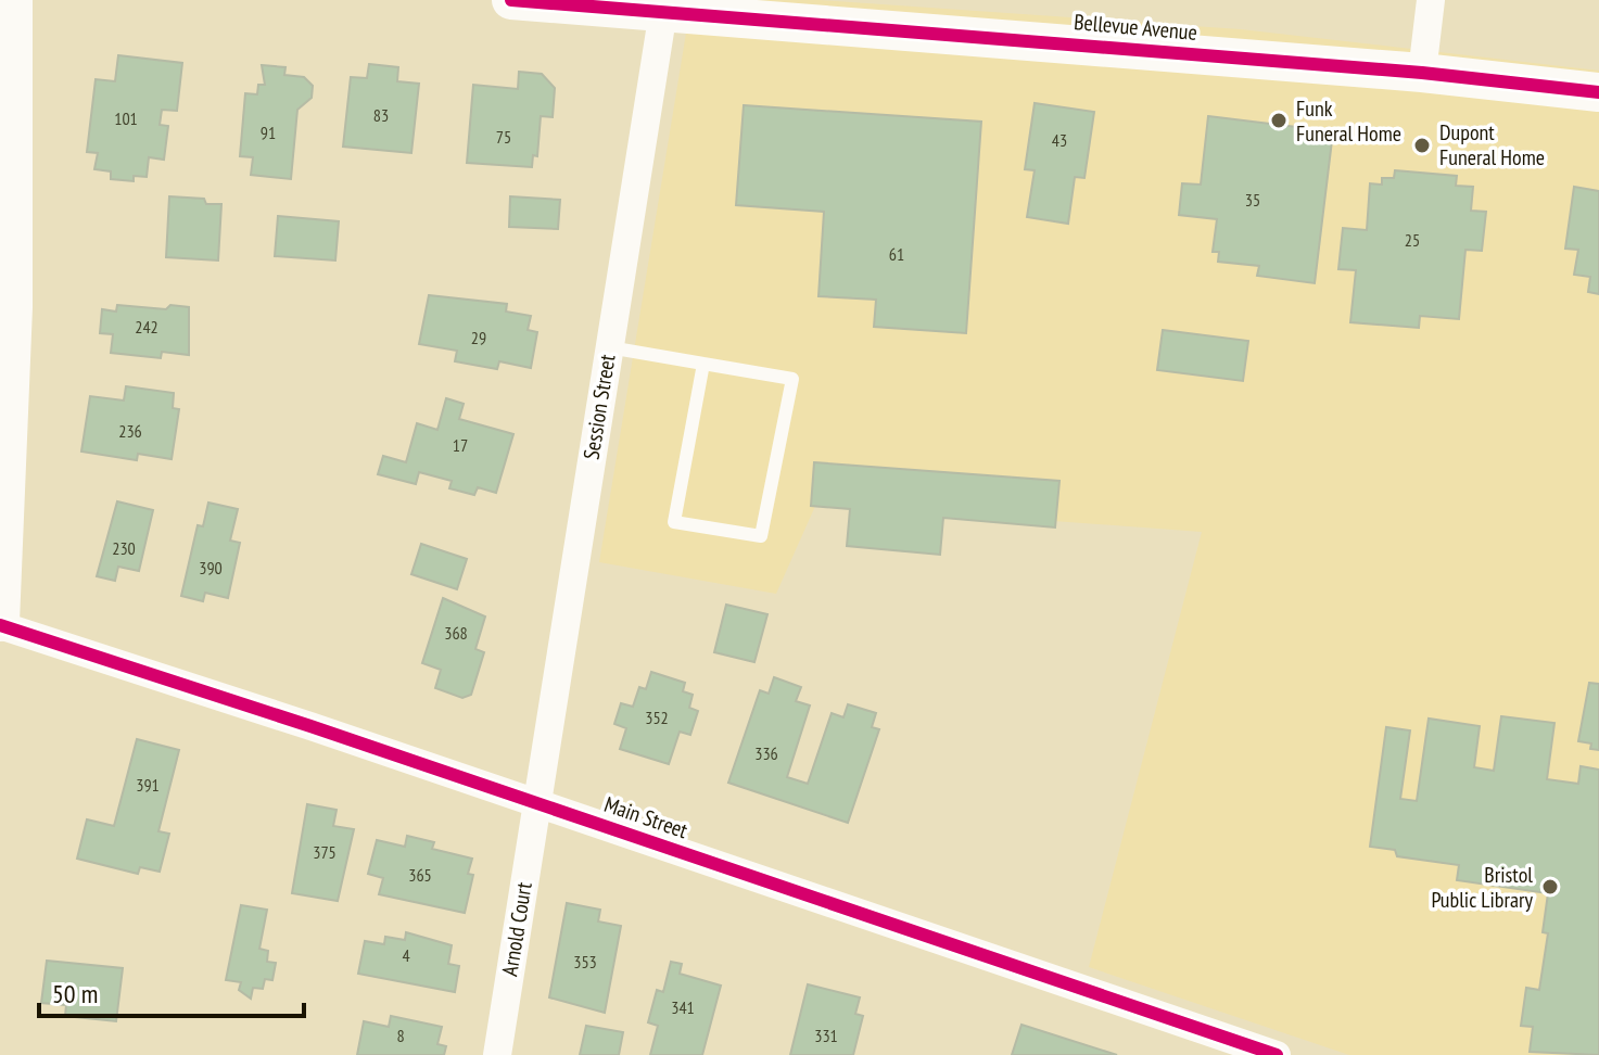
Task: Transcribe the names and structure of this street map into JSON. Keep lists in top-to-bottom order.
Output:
{
  "streets": {
    "street": [
      "Bellevue Avenue",
      "Session Street",
      "Main Street",
      "Arnold Court"
    ]
  },
  "crossings": [
    ["Bellevue Avenue", "Session Street"],
    ["Session Street", "Main Street"],
    ["Session Street", "Arnold Court"],
    ["Main Street", "Arnold Court"]
  ],
  "places": ["Funk Funeral Home", "Dupont Funeral Home", "Bristol Public Library"],
  "house_numbers": [
    "83",
    "101",
    "91",
    "75",
    "43",
    "35",
    "25",
    "61",
    "242",
    "29",
    "236",
    "17",
    "230",
    "390",
    "368",
    "352",
    "336",
    "391",
    "375",
    "365",
    "4",
    "353",
    "341",
    "8",
    "331"
  ],
  "scale_bar": "50 m"
}
